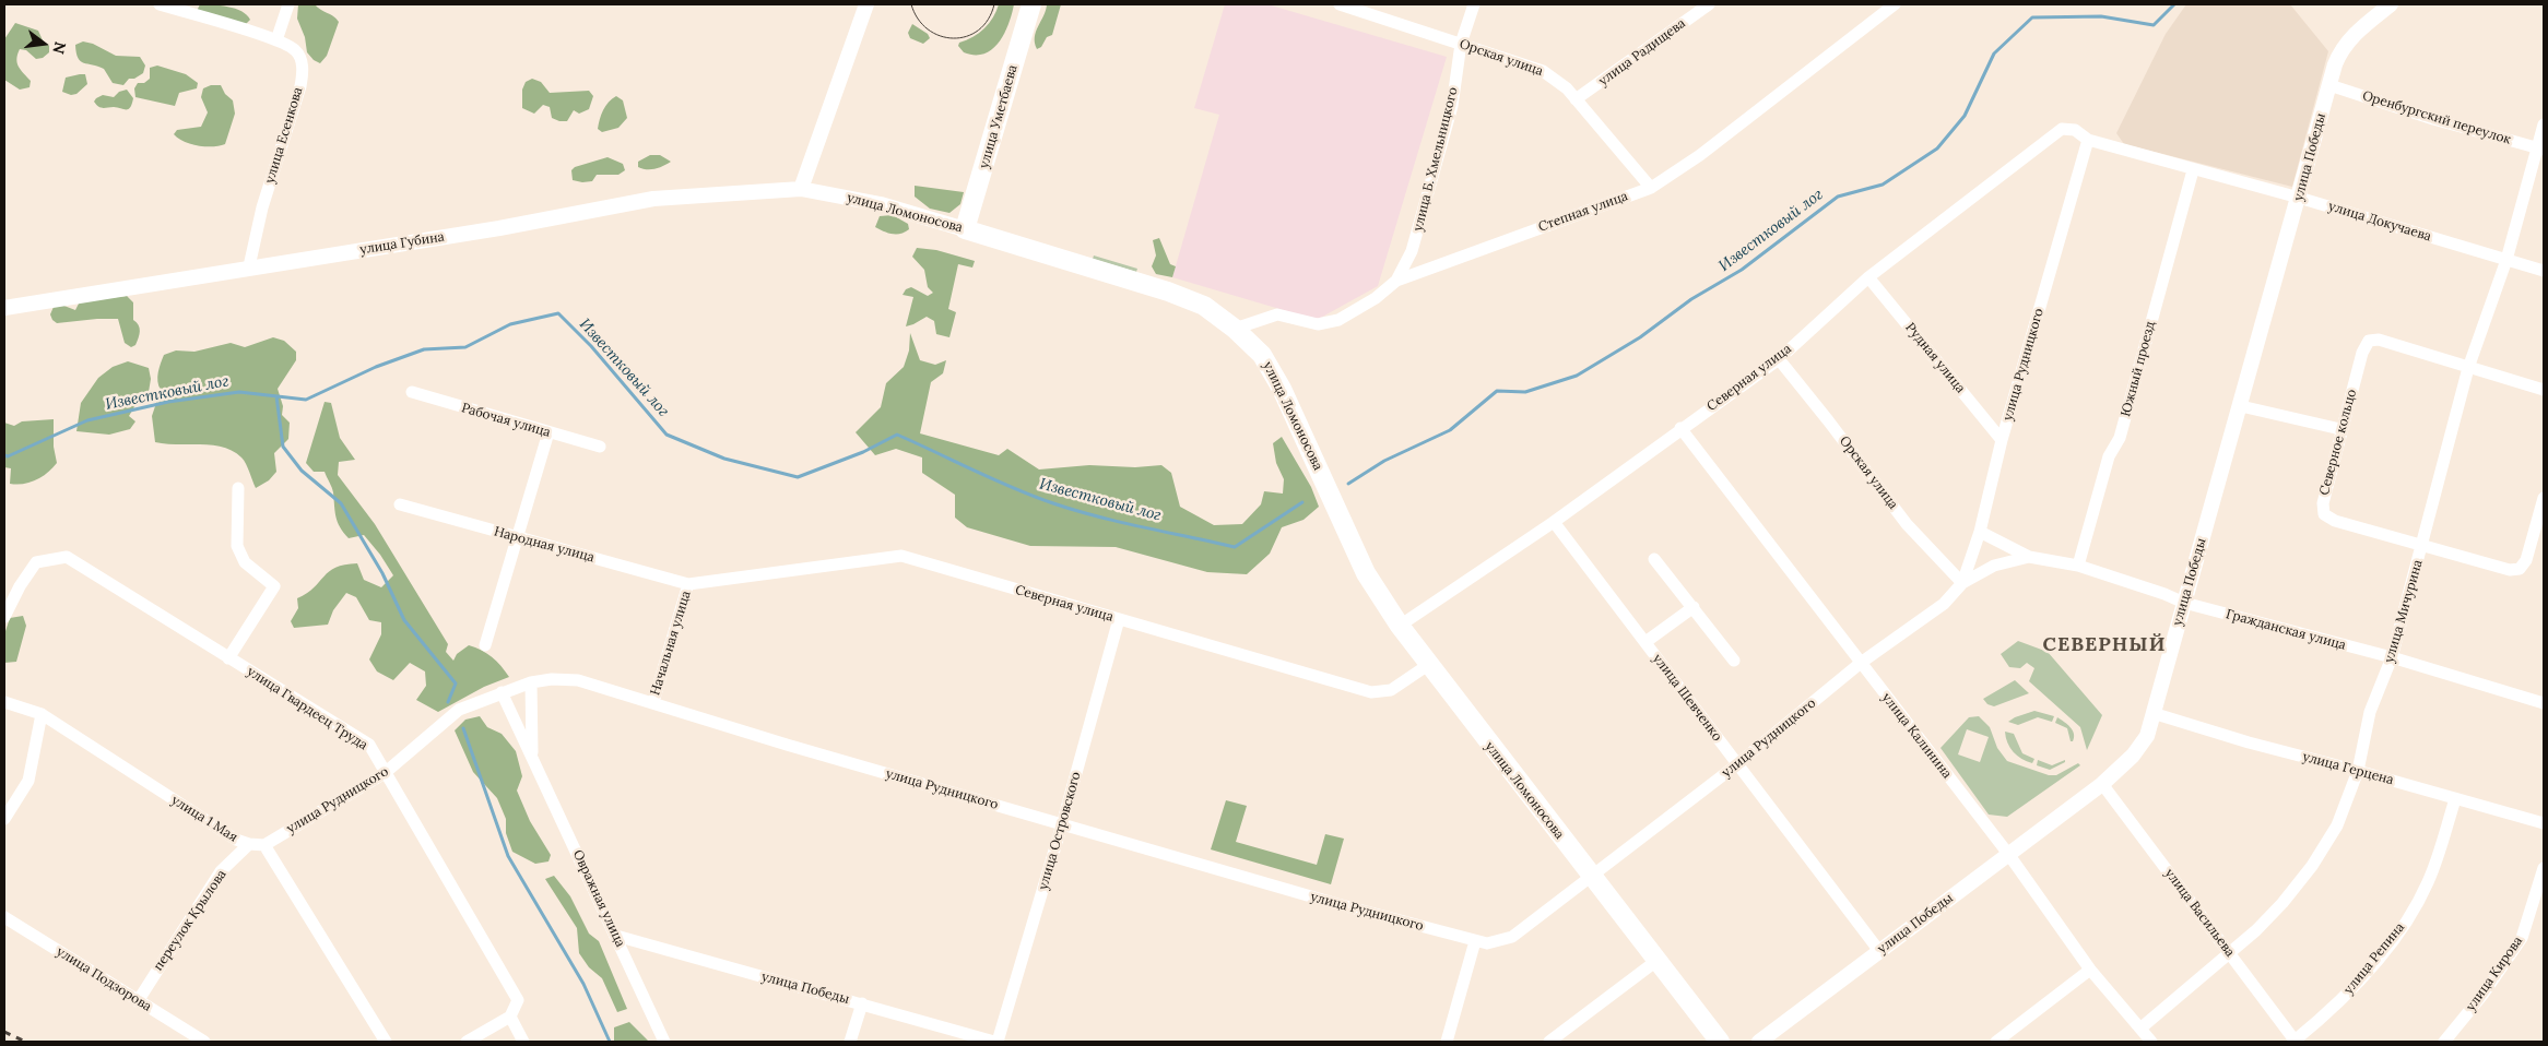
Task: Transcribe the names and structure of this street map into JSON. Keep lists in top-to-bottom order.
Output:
{
  "streets": {
    "main road": ["улица Уметбаева", "улица Ломоносова"],
    "street": [
      "улица Радищева",
      "Орская улица",
      "Оренбургский переулок",
      "улица Есенкова",
      "улица Победы",
      "улица Б. Хмельницкого",
      "Степная улица",
      "улица Докучаева",
      "улица Губина",
      "Рудная улица",
      "улица Рудницкого",
      "Южный проезд",
      "Северная улица",
      "Рабочая улица",
      "Северное кольцо",
      "Народная улица",
      "улица Мичурина",
      "Гражданская улица",
      "Начальная улица",
      "улица Шевченко",
      "улица Гвардеец Труда",
      "улица Калинина",
      "улица Герцена",
      "улица 1 Мая",
      "улица Островского",
      "Овражная улица",
      "улица Васильева",
      "переулок Крылова",
      "улица Репина",
      "улица Кирова",
      "улица Подзорова"
    ]
  },
  "crossings": [
    ["улица Радищева", "Орская улица"],
    ["Орская улица", "улица Б. Хмельницкого"],
    ["Орская улица", "Степная улица"],
    ["Орская улица", "улица Рудницкого"],
    ["Орская улица", "Северная улица"],
    ["Орская улица", "Гражданская улица"],
    ["улица Уметбаева", "улица Ломоносова"],
    ["Оренбургский переулок", "улица Победы"],
    ["Оренбургский переулок", "улица Мичурина"],
    ["улица Есенкова", "улица Губина"],
    ["улица Победы", "улица Докучаева"],
    ["улица Победы", "Гражданская улица"],
    ["улица Победы", "улица Шевченко"],
    ["улица Победы", "улица Калинина"],
    ["улица Победы", "улица Герцена"],
    ["улица Победы", "улица Островского"],
    ["улица Победы", "Овражная улица"],
    ["улица Победы", "улица Васильева"],
    ["улица Б. Хмельницкого", "Степная улица"],
    ["Степная улица", "улица Ломоносова"],
    ["улица Ломоносова", "улица Губина"],
    ["улица Ломоносова", "улица Рудницкого"],
    ["улица Ломоносова", "Северная улица"],
    ["улица Докучаева", "улица Рудницкого"],
    ["улица Докучаева", "Южный проезд"],
    ["улица Докучаева", "Северная улица"],
    ["улица Докучаева", "улица Мичурина"],
    ["Рудная улица", "улица Рудницкого"],
    ["Рудная улица", "Северная улица"],
    ["улица Рудницкого", "Северная улица"],
    ["улица Рудницкого", "Гражданская улица"],
    ["улица Рудницкого", "Начальная улица"],
    ["улица Рудницкого", "улица Шевченко"],
    ["улица Рудницкого", "улица Гвардеец Труда"],
    ["улица Рудницкого", "улица Калинина"],
    ["улица Рудницкого", "улица 1 Мая"],
    ["улица Рудницкого", "улица Островского"],
    ["улица Рудницкого", "Овражная улица"],
    ["Южный проезд", "Гражданская улица"],
    ["Северная улица", "Народная улица"],
    ["Северная улица", "Начальная улица"],
    ["Северная улица", "улица Шевченко"],
    ["Северная улица", "улица Калинина"],
    ["Северная улица", "улица Островского"],
    ["Северное кольцо", "улица Мичурина"],
    ["Народная улица", "Начальная улица"],
    ["улица Мичурина", "Гражданская улица"],
    ["улица Мичурина", "улица Калинина"],
    ["улица Мичурина", "улица Герцена"],
    ["улица Мичурина", "улица Васильева"],
    ["улица Герцена", "улица Репина"],
    ["улица 1 Мая", "переулок Крылова"],
    ["улица Васильева", "улица Репина"],
    ["переулок Крылова", "улица Подзорова"]
  ],
  "districts": ["СЕВЕРНЫЙ"],
  "water": ["Известковый лог"],
  "north": "right"
}
